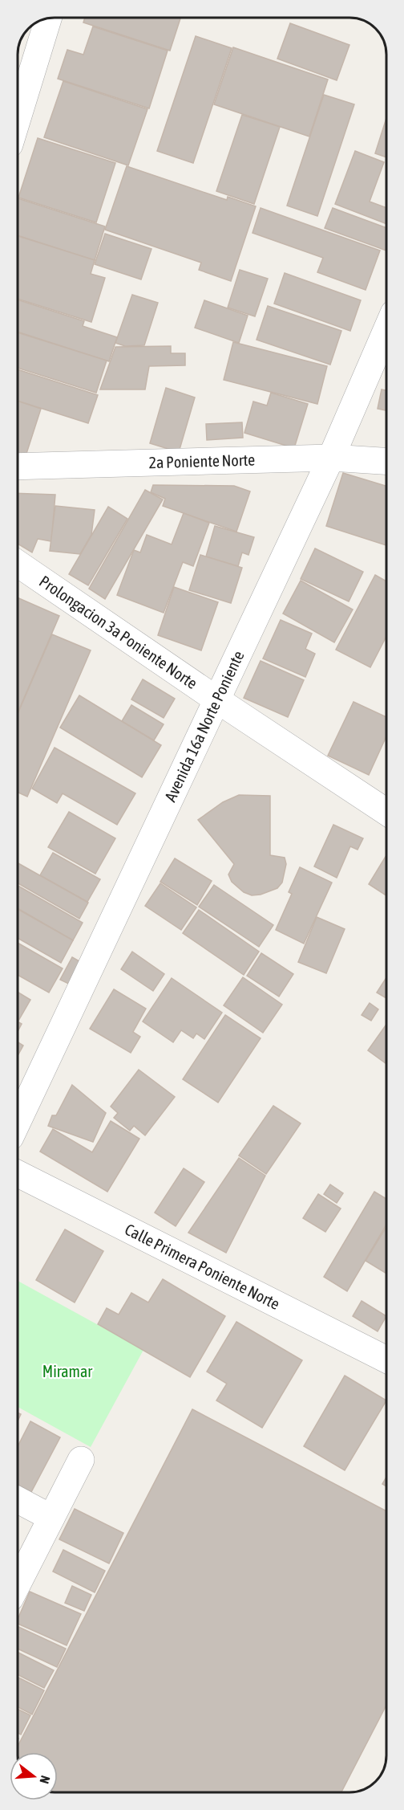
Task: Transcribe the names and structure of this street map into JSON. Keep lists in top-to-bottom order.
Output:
{
  "streets": {
    "street": [
      "2a Poniente Norte",
      "Prolongacion 3a Poniente Norte",
      "Avenida 16a Norte Poniente",
      "Calle Primera Poniente Norte"
    ]
  },
  "crossings": [
    ["2a Poniente Norte", "Avenida 16a Norte Poniente"],
    ["Prolongacion 3a Poniente Norte", "Avenida 16a Norte Poniente"]
  ],
  "parks": ["Miramar"],
  "north": "right"
}
